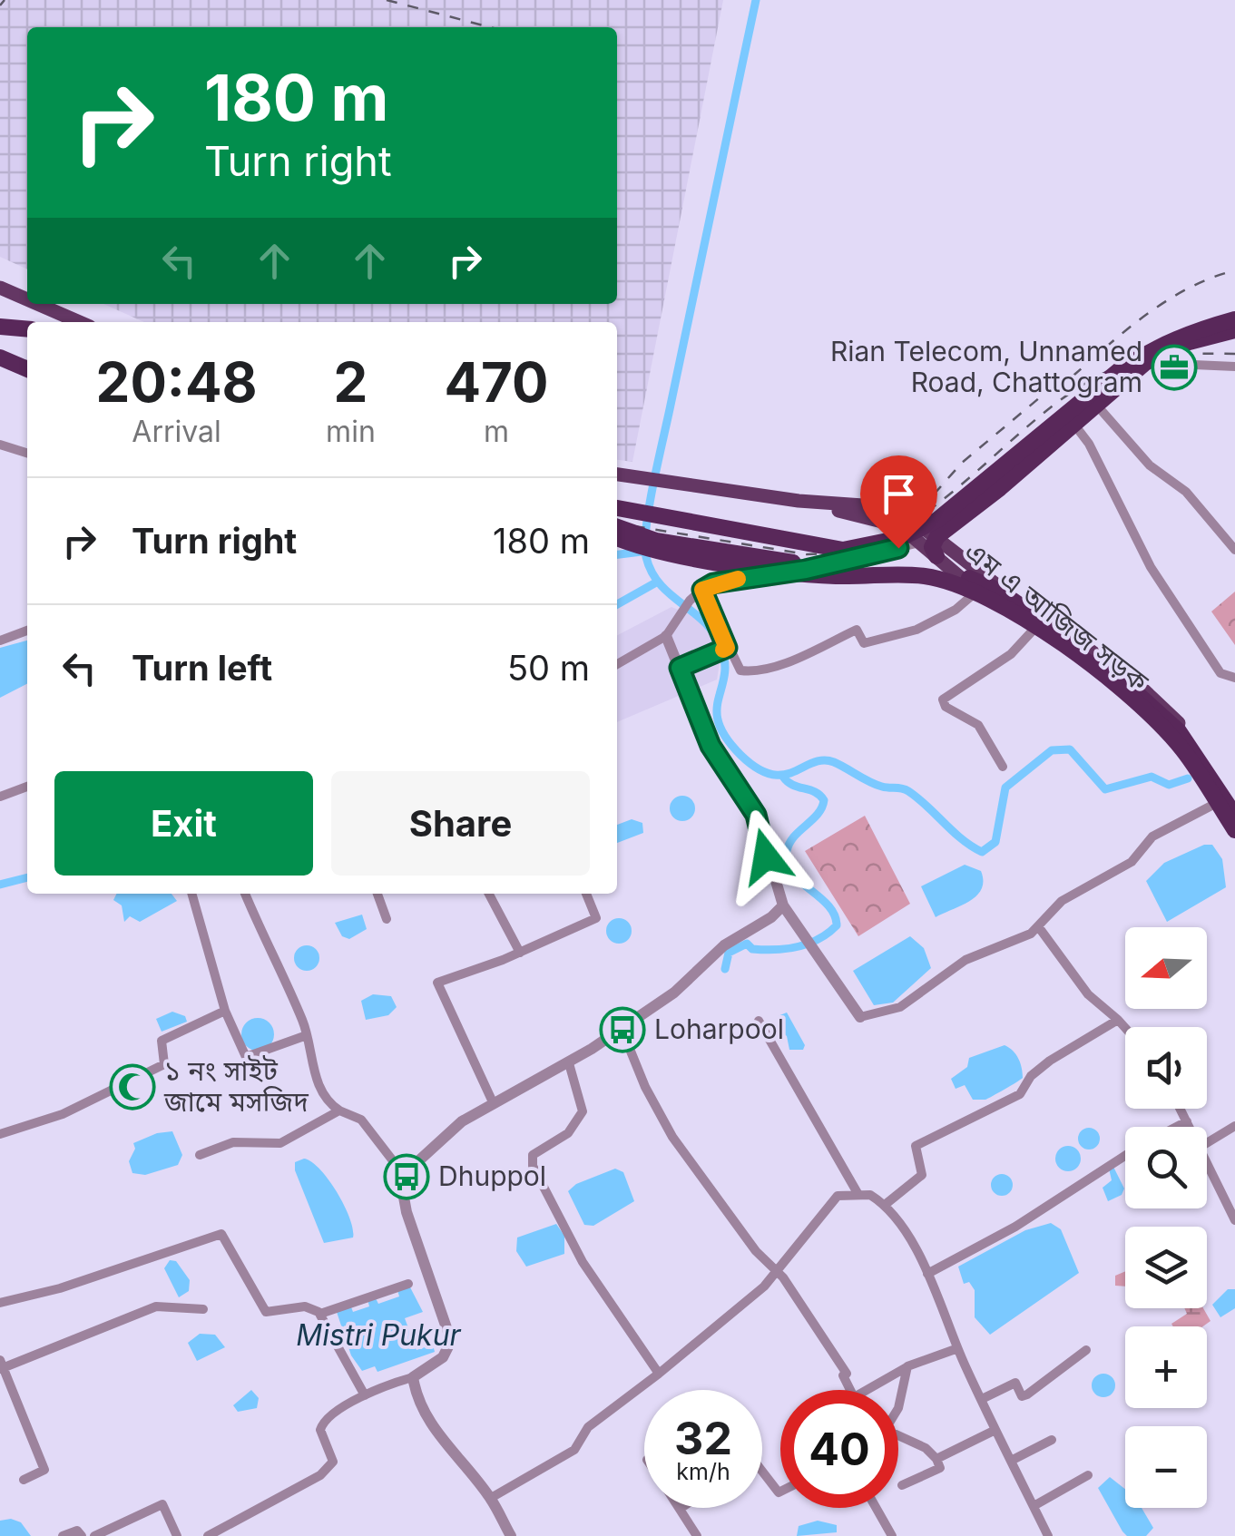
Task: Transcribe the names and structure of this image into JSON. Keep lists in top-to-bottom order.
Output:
{
  "streets": {
    "main road": ["এম এ আজিজ সড়ক"]
  },
  "water": ["Mistri Pukur"],
  "places": {
    "office": ["Rian Telecom, Unnamed Road, Chattogram"],
    "bus stop": ["Loharpool", "Dhuppol"],
    "mosque": ["১ নং সাইট জামে মসজিদ"]
  },
  "north": "left",
  "page": {
    "turn": ["180 m", "Turn right"],
    "eta": [
      "20:48",
      "Arrival",
      "2",
      "min",
      "470",
      "m"
    ],
    "list": [
      {
        "name": "Turn right",
        "value": "180 m"
      },
      {
        "name": "Turn left",
        "value": "50 m"
      }
    ],
    "buttons": ["Exit", "Share"],
    "map_buttons": ["+", "−"],
    "speed": "32 km/h",
    "limit": "40"
  }
}
